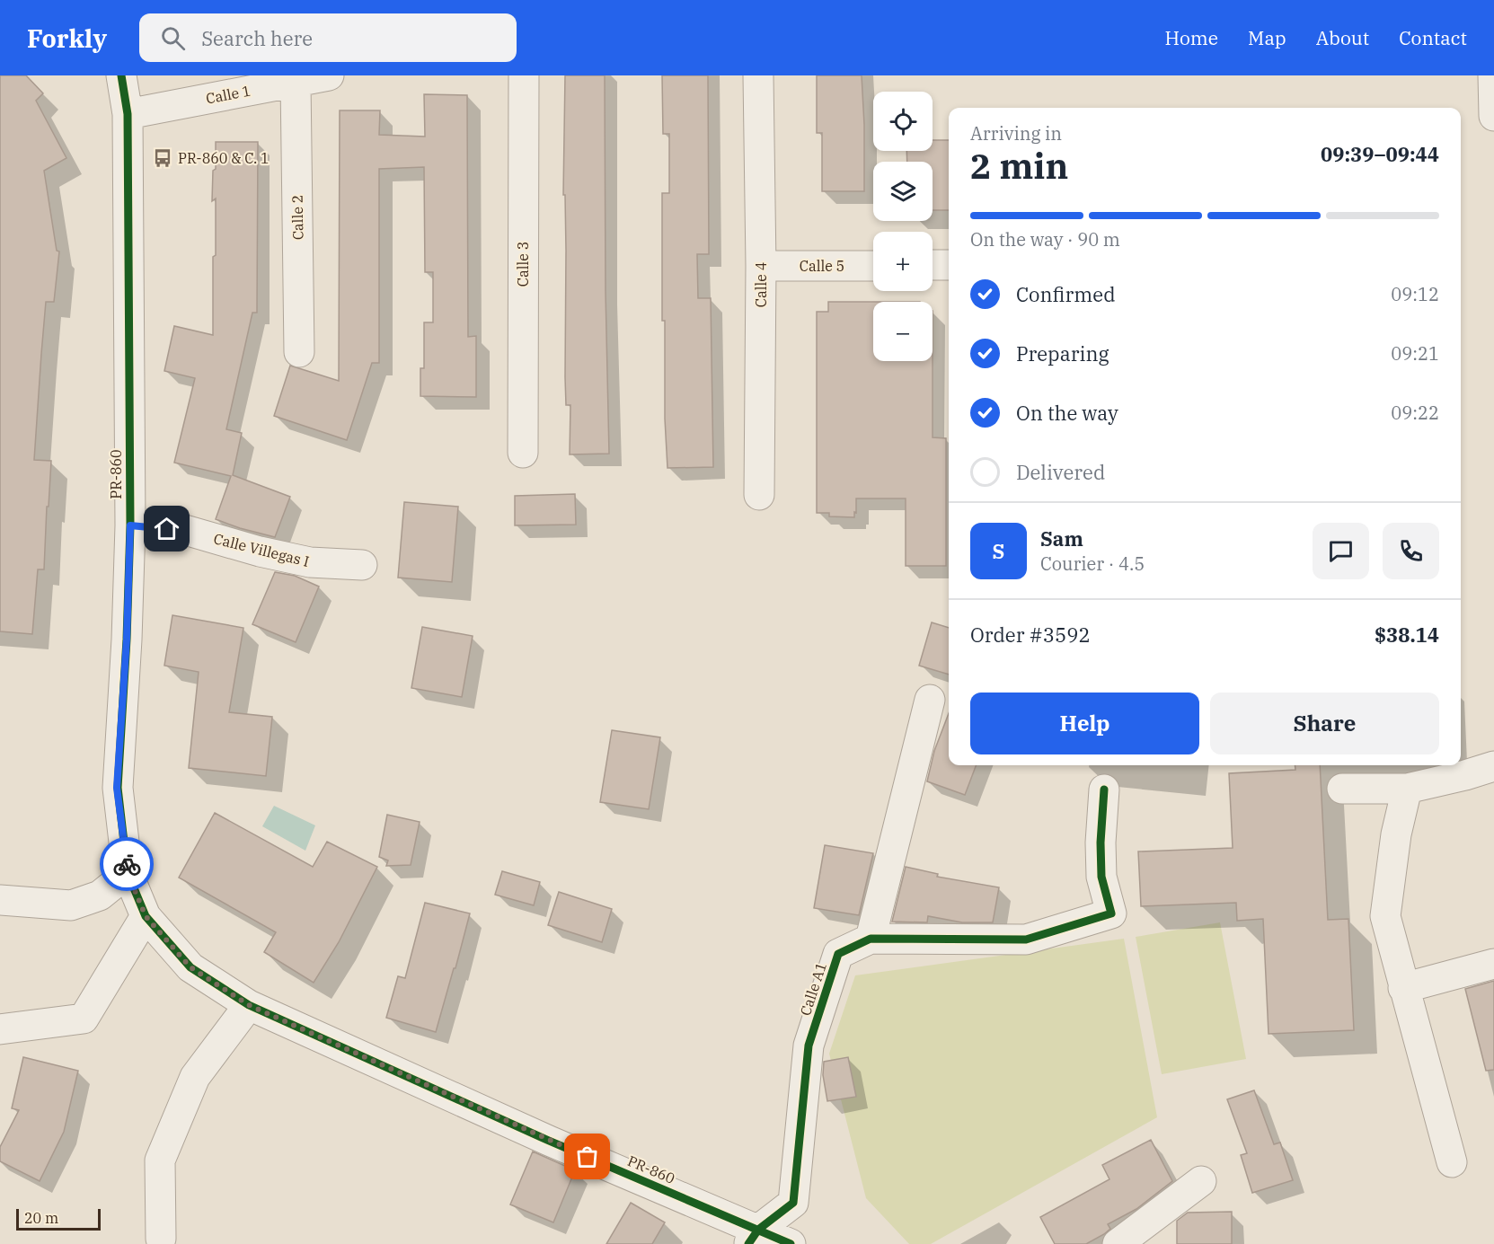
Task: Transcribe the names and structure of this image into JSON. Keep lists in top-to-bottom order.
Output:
{
  "streets": {
    "street": [
      "Calle 1",
      "Calle 2",
      "Calle 3",
      "Calle 5",
      "Calle 4",
      "PR-860",
      "Calle Villegas I",
      "Calle A1"
    ]
  },
  "crossings": [
    ["Calle 1", "Calle 2"],
    ["Calle 1", "PR-860"],
    ["Calle 5", "Calle 4"],
    ["PR-860", "Calle Villegas I"],
    ["PR-860", "Calle A1"]
  ],
  "places": {
    "bus stop": ["PR-860 & C. 1"]
  },
  "scale_bar": "20 m",
  "page": {
    "header": "Forkly",
    "search": "Search here",
    "nav": [
      "Home",
      "Map",
      "About",
      "Contact"
    ],
    "map_buttons": ["+", "−"],
    "heading": ["2 min", "Arriving in", "09:39–09:44"],
    "panel": [
      "Sam",
      "Courier · 4.5",
      "Order #3592",
      "$38.14"
    ],
    "bar": "On the way · 90 m",
    "list": [
      ["Confirmed", "09:12"],
      ["Preparing", "09:21"],
      ["On the way", "09:22"],
      "Delivered"
    ],
    "round": "S",
    "buttons": ["Help", "Share"],
    "scale": "20 m"
  }
}
